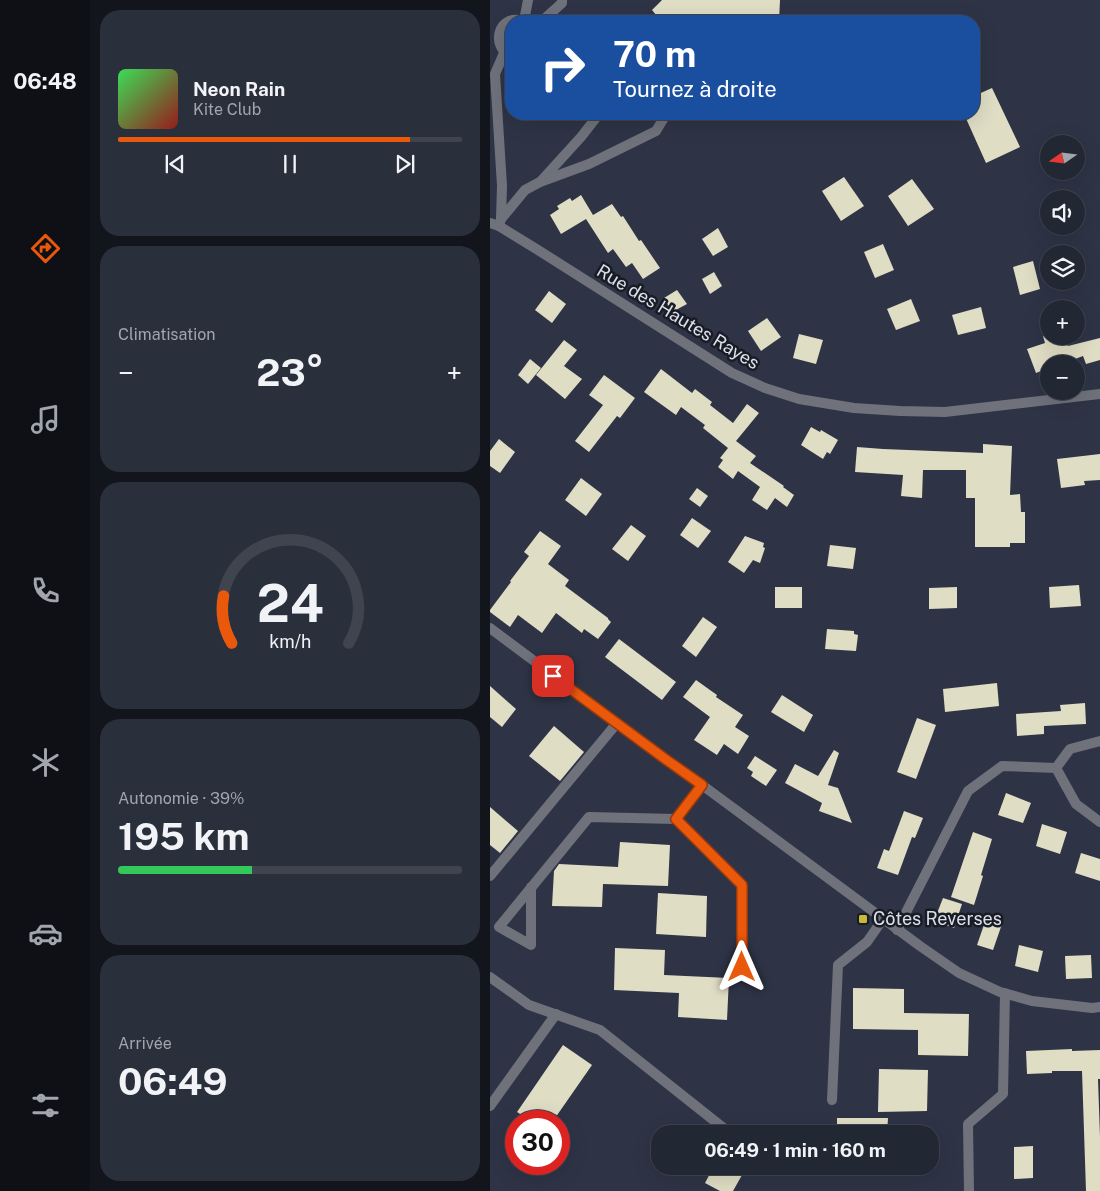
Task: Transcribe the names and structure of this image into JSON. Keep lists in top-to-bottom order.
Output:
{
  "streets": {
    "street": ["Rue des Hautes Rayes"]
  },
  "places": {
    "transit": ["Côtes Reverses"]
  },
  "north": "left",
  "page": {
    "tabs": "06:48",
    "turn": ["70 m", "Tournez à droite"],
    "song": ["Neon Rain", "Kite Club"],
    "map_buttons": ["+", "−"],
    "tile": [
      "Climatisation",
      ["Autonomie · 39%", "195 km"],
      ["Arrivée", "06:49"]
    ],
    "heat": ["−", "23°", "+"],
    "limit": "30",
    "trip": "06:49 · 1 min · 160 m",
    "gauge": ["24", "km/h"]
  }
}
